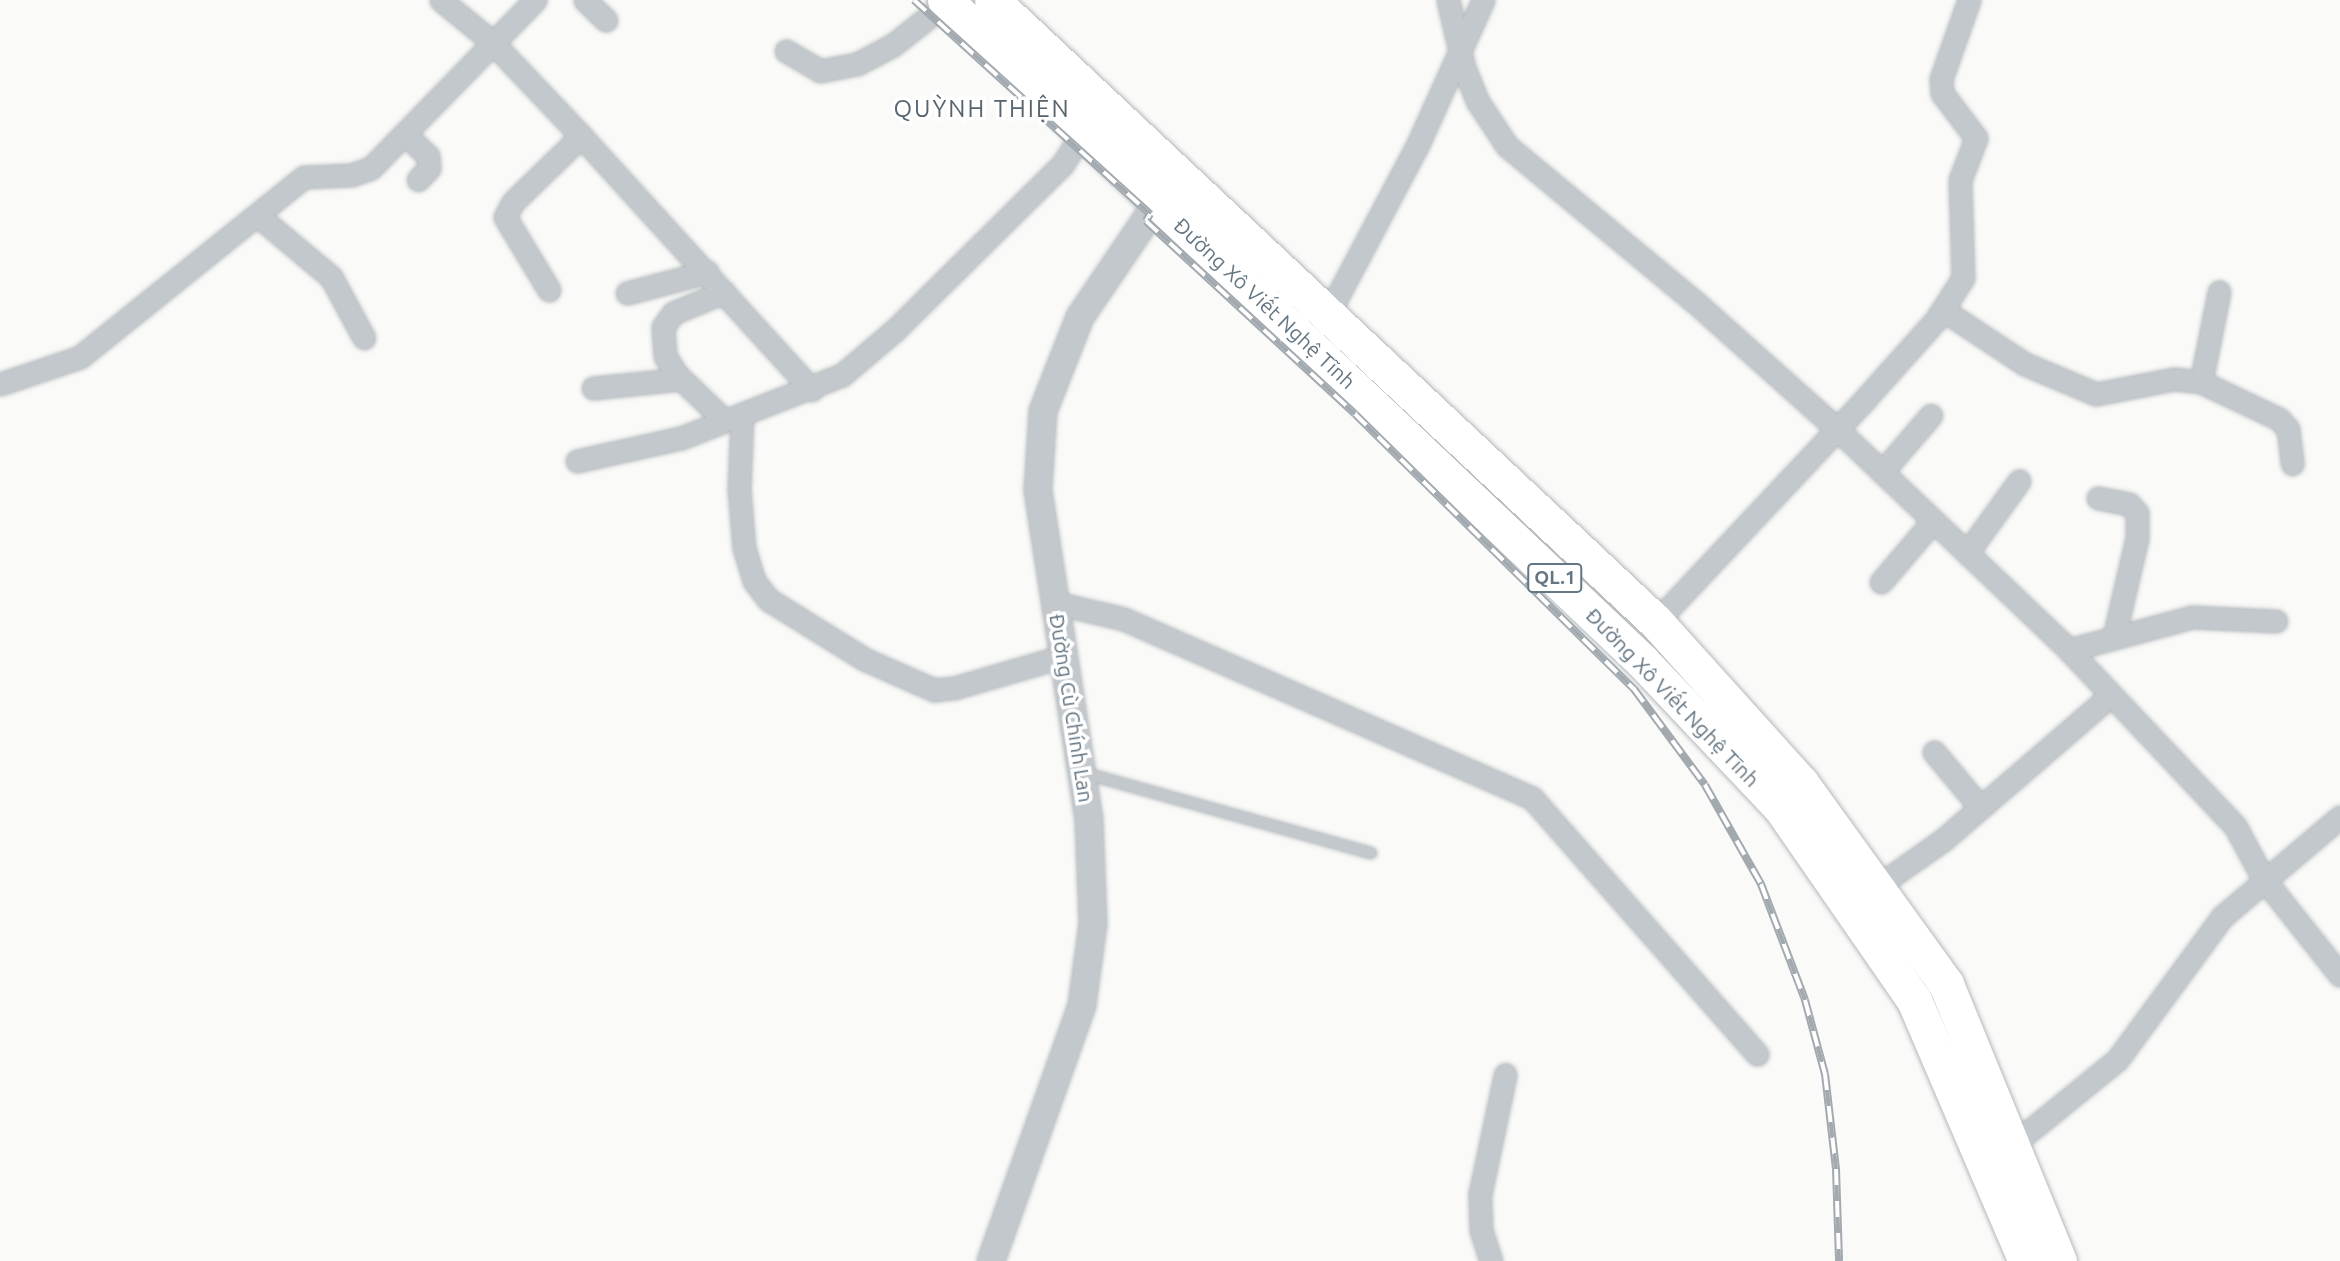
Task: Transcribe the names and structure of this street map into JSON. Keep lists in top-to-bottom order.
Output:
{
  "streets": {
    "highway": ["Đường Xô Viết Nghệ Tĩnh", "QL.1"],
    "street": ["Đường Cù Chính Lan"]
  },
  "crossings": [
    ["Đường Xô Viết Nghệ Tĩnh", "Đường Cù Chính Lan"]
  ],
  "districts": ["QUỲNH THIỆN"]
}
